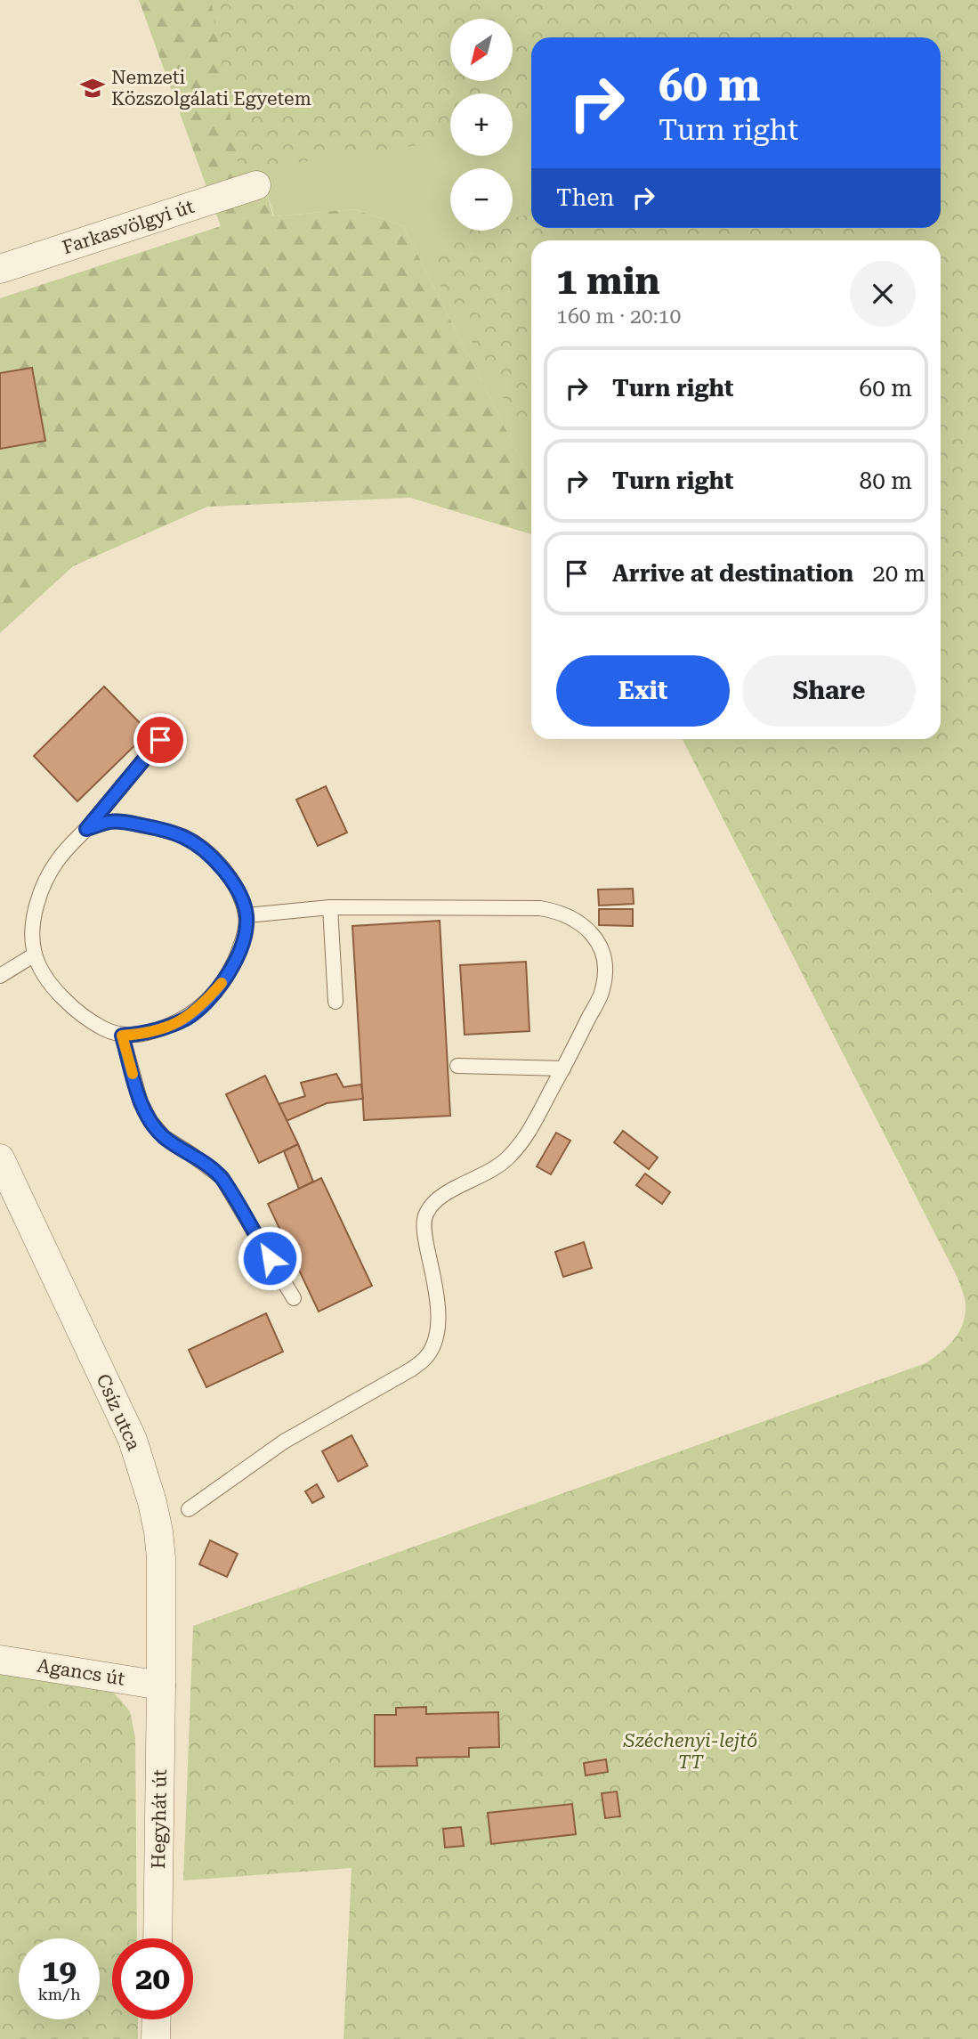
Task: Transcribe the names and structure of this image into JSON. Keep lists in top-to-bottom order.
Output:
{
  "streets": {
    "street": [
      "Farkasvölgyi út",
      "Csíz utca",
      "Agancs út",
      "Hegyhát út"
    ]
  },
  "crossings": [
    ["Csíz utca", "Agancs út"],
    ["Csíz utca", "Hegyhát út"],
    ["Agancs út", "Hegyhát út"]
  ],
  "parks": ["Széchenyi-lejtő TT"],
  "places": {
    "school or university": ["Nemzeti Közszolgálati Egyetem"]
  },
  "north": "bottom left",
  "page": {
    "map_buttons": ["+", "−"],
    "turn": ["60 m", "Turn right"],
    "then": "Then",
    "heading": ["1 min", "160 m · 20:10"],
    "list": [
      {
        "name": "Turn right",
        "value": "60 m"
      },
      {
        "name": "Turn right",
        "value": "80 m"
      },
      {
        "name": "Arrive at destination",
        "value": "20 m"
      }
    ],
    "buttons": ["Exit", "Share"],
    "speed": "19 km/h",
    "limit": "20"
  }
}
